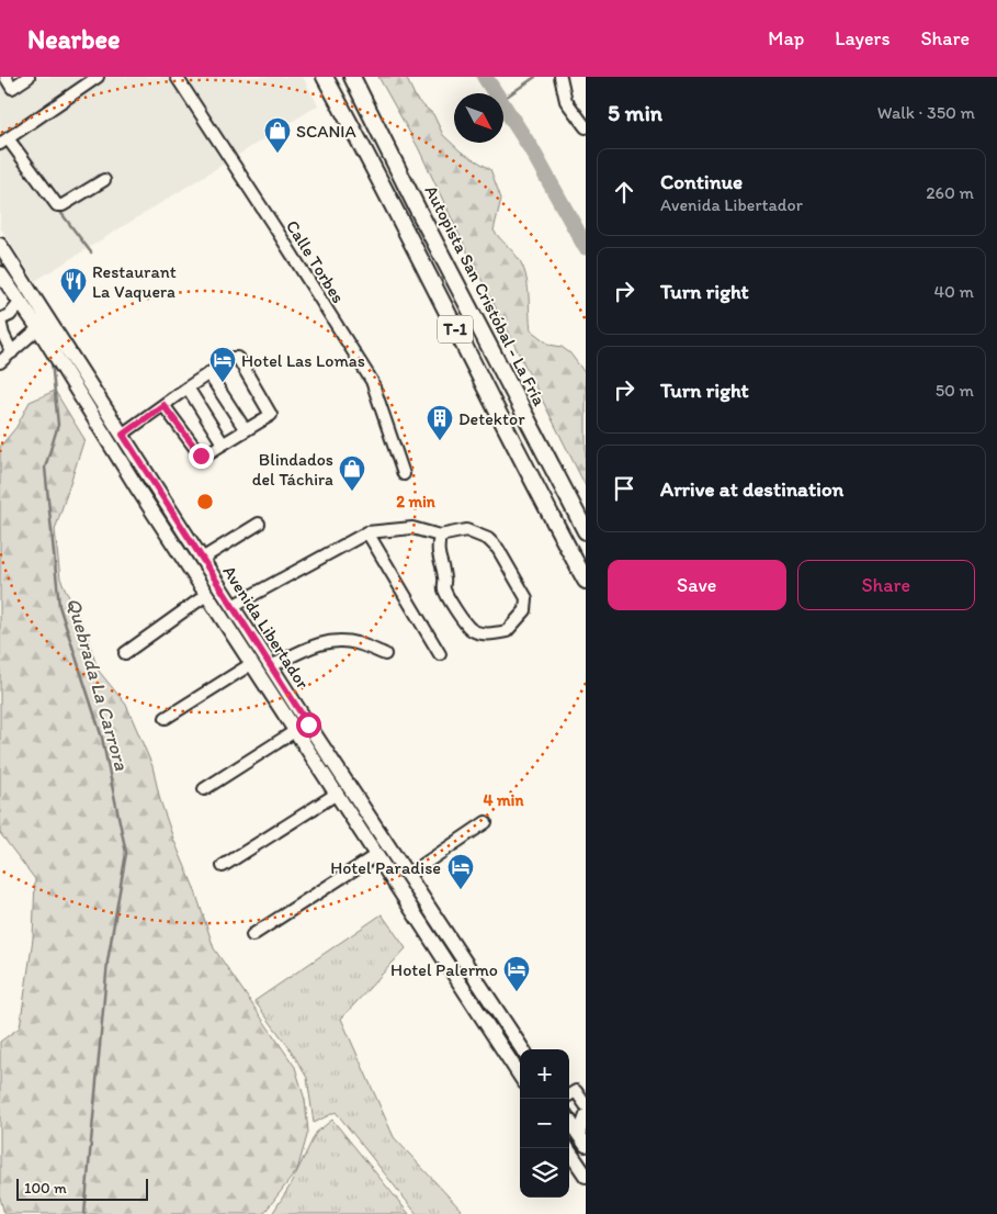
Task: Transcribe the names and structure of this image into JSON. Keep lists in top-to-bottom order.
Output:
{
  "streets": {
    "highway": ["Autopista San Cristóbal - La Fría", "T-1"],
    "main road": ["Avenida Libertador"],
    "street": ["Calle Torbes"]
  },
  "water": ["Quebrada La Carrora"],
  "places": {
    "shop": ["SCANIA", "Blindados del Táchira"],
    "restaurant": ["Restaurant La Vaquera"],
    "hotel": ["Hotel Las Lomas", "Hotel Paradise", "Hotel Palermo"],
    "building": ["Detektor"]
  },
  "scale_bar": "100 m",
  "north": "bottom right",
  "page": {
    "header": "Nearbee",
    "nav": ["Map", "Layers", "Share"],
    "heading": ["5 min", "Walk · 350 m"],
    "list": [
      ["Continue", "Avenida Libertador", "260 m"],
      ["Turn right", "40 m"],
      ["Turn right", "50 m"],
      "Arrive at destination"
    ],
    "buttons": ["Save", "Share"],
    "map_buttons": ["+", "−"],
    "scale": "100 m"
  },
  "rings": ["2 min", "4 min"]
}
